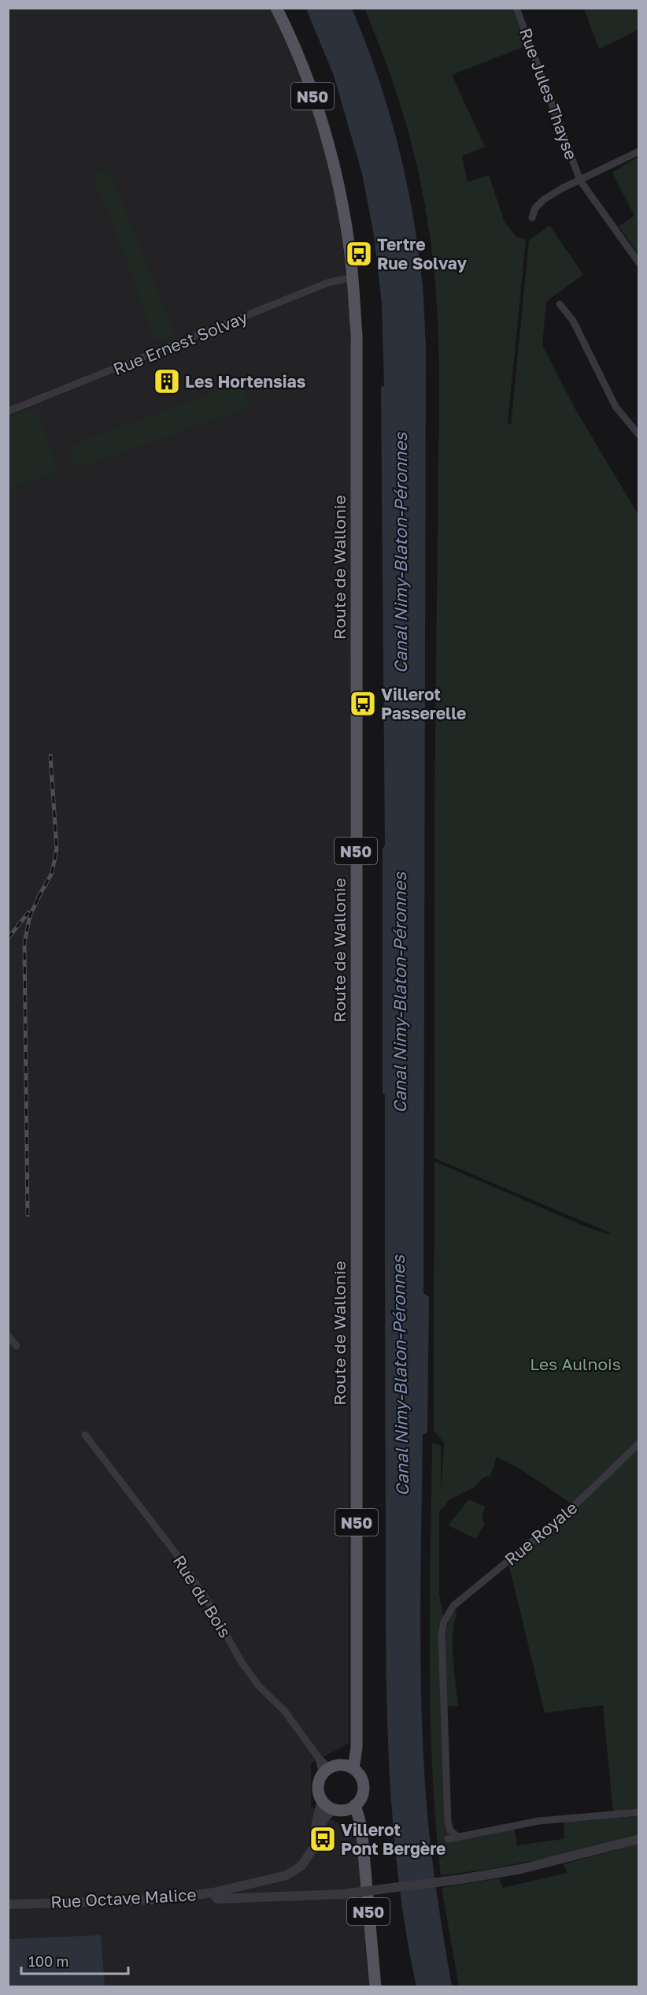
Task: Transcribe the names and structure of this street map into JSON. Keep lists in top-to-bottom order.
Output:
{
  "streets": {
    "main road": ["N50", "Route de Wallonie"],
    "street": [
      "Rue Jules Thayse",
      "Rue Ernest Solvay",
      "Rue Royale",
      "Rue du Bois",
      "Rue Octave Malice"
    ]
  },
  "crossings": [
    ["Rue Ernest Solvay", "Route de Wallonie"],
    ["Route de Wallonie", "Rue du Bois"]
  ],
  "water": ["Canal Nimy-Blaton-Péronnes"],
  "parks": ["Les Aulnois"],
  "places": {
    "bus stop": ["Tertre Rue Solvay", "Villerot Passerelle", "Villerot Pont Bergère"],
    "building": ["Les Hortensias"]
  },
  "scale_bar": "100 m"
}
